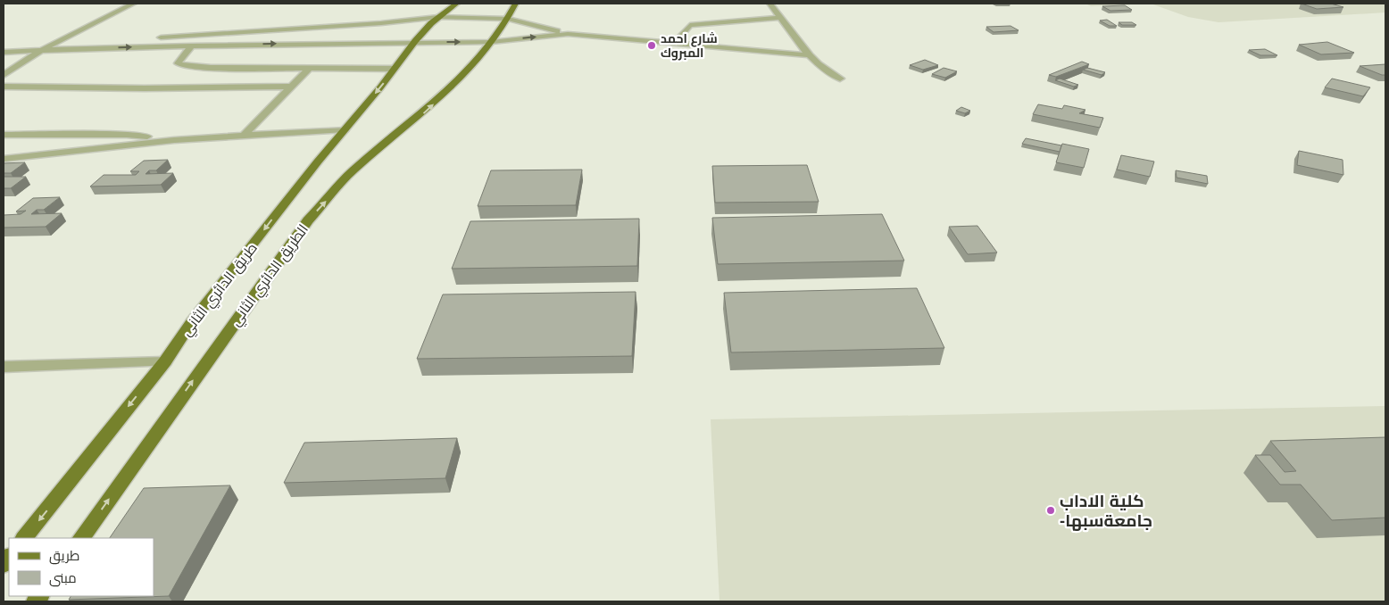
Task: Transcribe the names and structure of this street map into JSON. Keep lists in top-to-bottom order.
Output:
{
  "streets": {
    "main road": ["الطريق الدائري الثاني", "طريق الدائري الثاني"]
  },
  "one_way": ["الطريق الدائري الثاني", "طريق الدائري الثاني"],
  "places": ["شارع احمد المبروك", "كلية الاداب -جامعةسبها"],
  "legend": ["طريق", "مبنى"]
}
